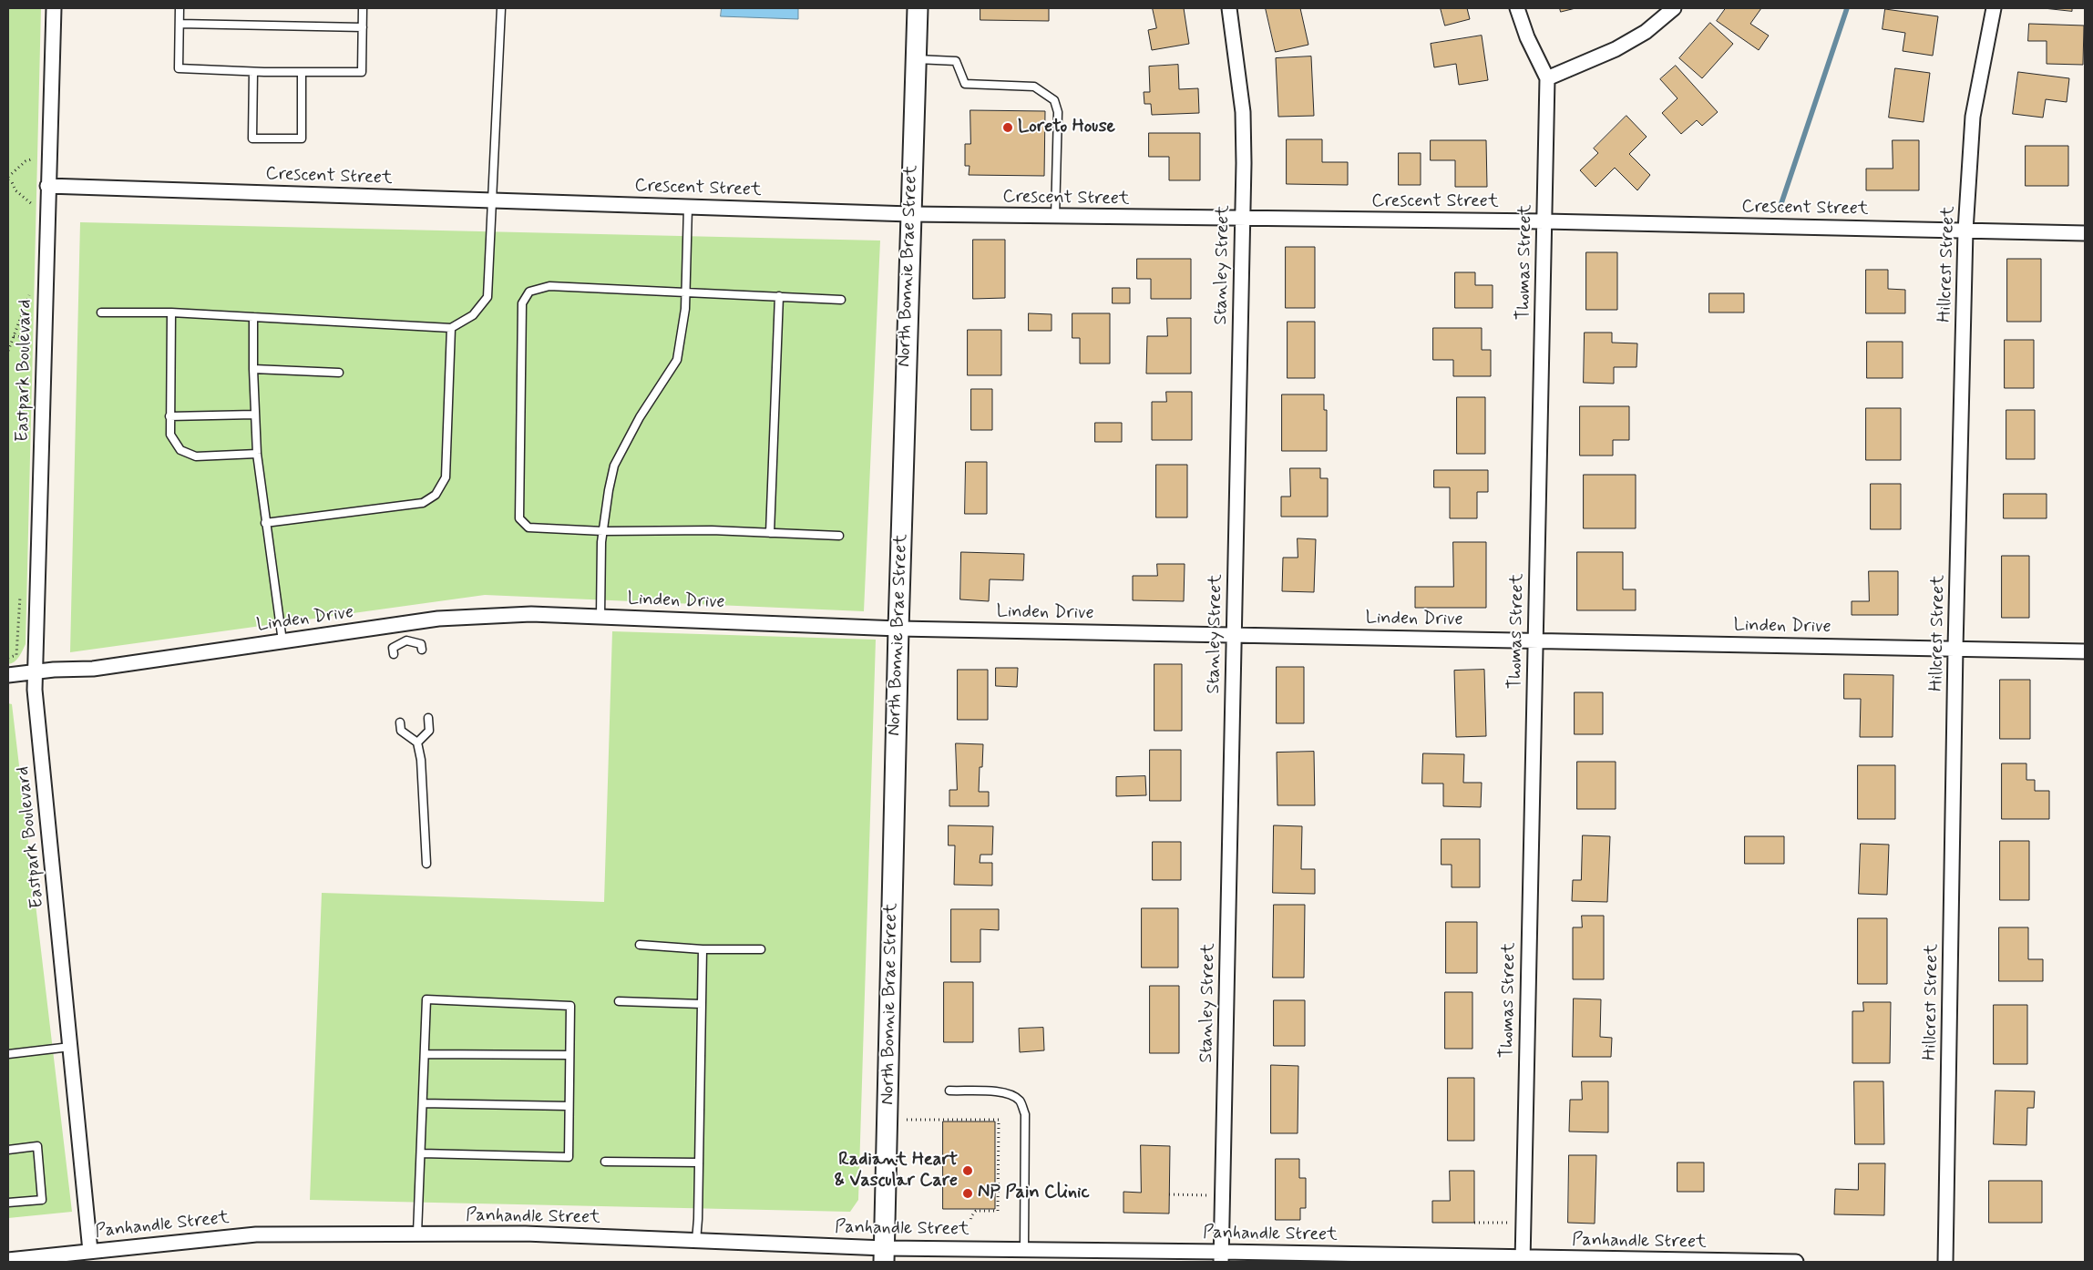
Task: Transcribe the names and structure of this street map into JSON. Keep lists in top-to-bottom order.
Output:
{
  "streets": {
    "main road": ["North Bonnie Brae Street"],
    "street": [
      "Crescent Street",
      "Thomas Street",
      "Hillcrest Street",
      "Stanley Street",
      "Eastpark Boulevard",
      "Linden Drive",
      "Panhandle Street"
    ]
  },
  "crossings": [
    ["Crescent Street", "Thomas Street"],
    ["Crescent Street", "Hillcrest Street"],
    ["Crescent Street", "Stanley Street"],
    ["Crescent Street", "North Bonnie Brae Street"],
    ["Crescent Street", "Eastpark Boulevard"],
    ["Thomas Street", "Linden Drive"],
    ["Thomas Street", "Panhandle Street"],
    ["Hillcrest Street", "Linden Drive"],
    ["Stanley Street", "Linden Drive"],
    ["Stanley Street", "Panhandle Street"],
    ["North Bonnie Brae Street", "Linden Drive"],
    ["North Bonnie Brae Street", "Panhandle Street"],
    ["Eastpark Boulevard", "Linden Drive"],
    ["Eastpark Boulevard", "Panhandle Street"]
  ],
  "places": ["Loreto House", "Radiant Heart & Vascular Care", "NP Pain Clinic"]
}
